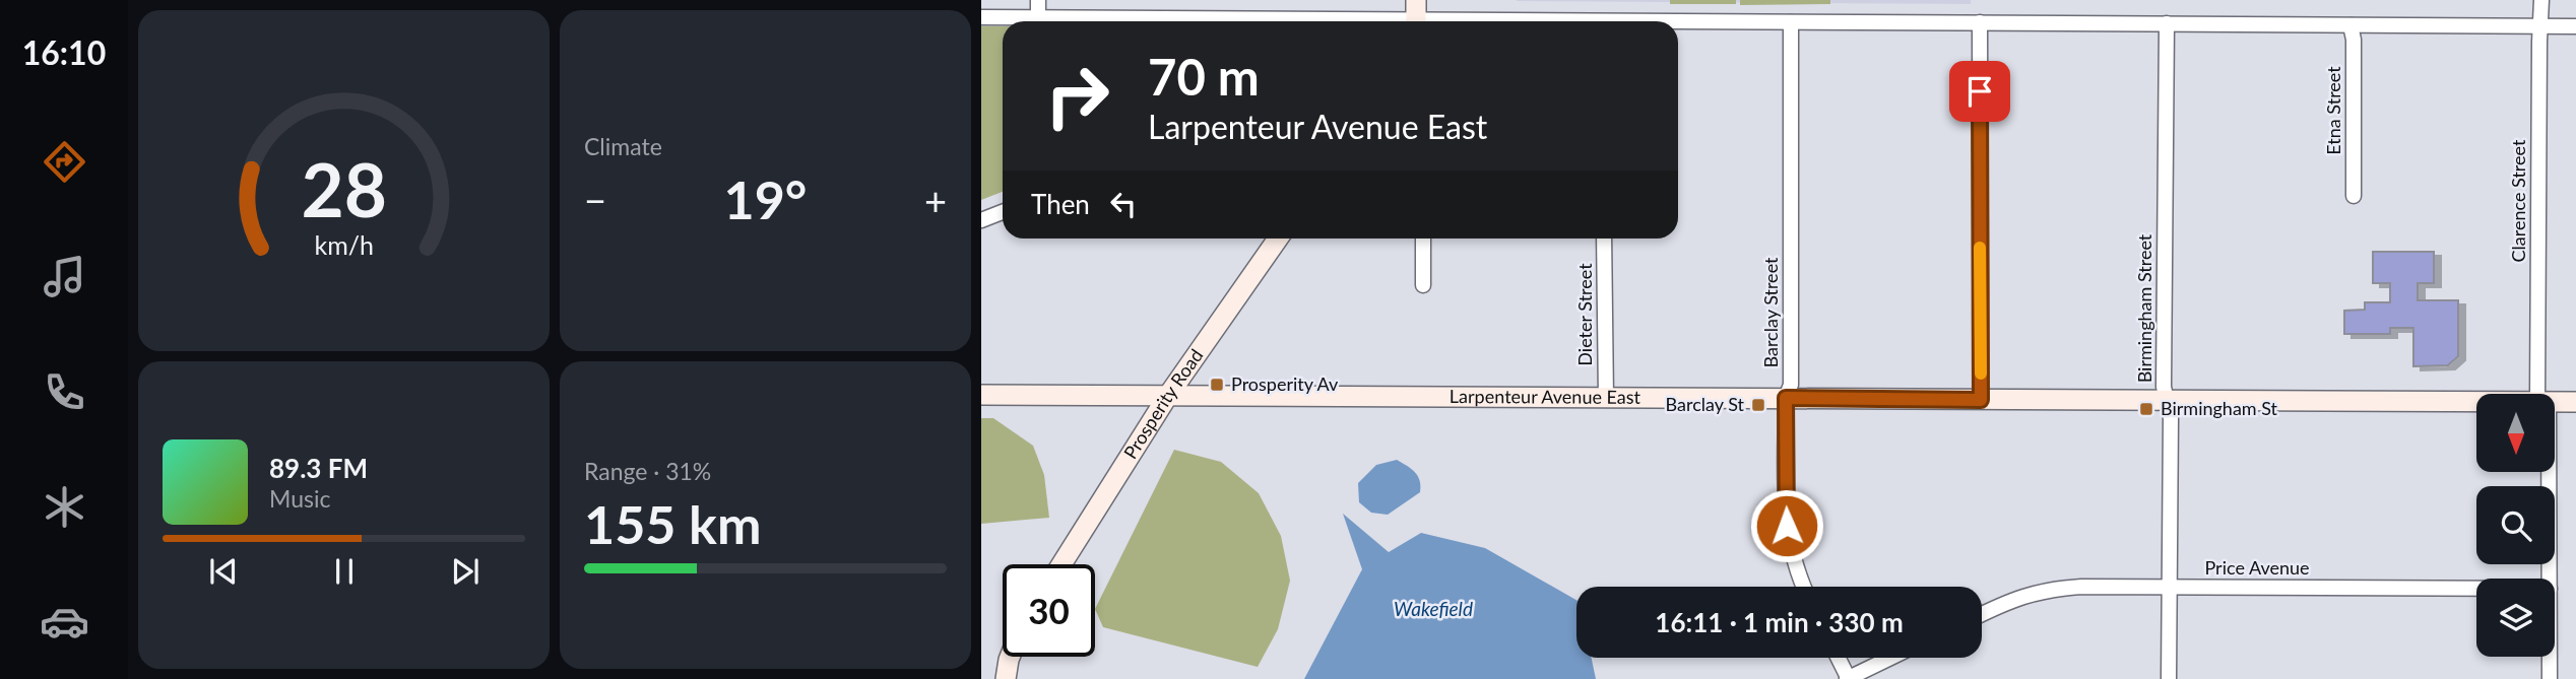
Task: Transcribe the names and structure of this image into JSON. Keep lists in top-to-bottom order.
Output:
{
  "streets": {
    "street": [
      "Etna Street",
      "Clarence Street",
      "Birmingham Street",
      "Barclay Street",
      "Dieter Street",
      "Larpenteur Avenue East",
      "Prosperity Road",
      "Price Avenue"
    ]
  },
  "crossings": [
    ["Birmingham Street", "Larpenteur Avenue East"],
    ["Birmingham Street", "Price Avenue"],
    ["Barclay Street", "Larpenteur Avenue East"],
    ["Dieter Street", "Larpenteur Avenue East"],
    ["Larpenteur Avenue East", "Prosperity Road"]
  ],
  "water": ["Wakefield"],
  "places": {
    "transit": ["Prosperity Av", "Barclay St", "Birmingham St"]
  },
  "north": "bottom",
  "page": {
    "tabs": "16:10",
    "tile": [
      "Climate",
      ["Range · 31%", "155 km"]
    ],
    "turn": ["70 m", "Larpenteur Avenue East"],
    "heat": ["−", "19°", "+"],
    "then": "Then",
    "song": ["89.3 FM", "Music"],
    "limit": "30",
    "trip": "16:11 · 1 min · 330 m",
    "gauge": ["28", "km/h"]
  }
}
